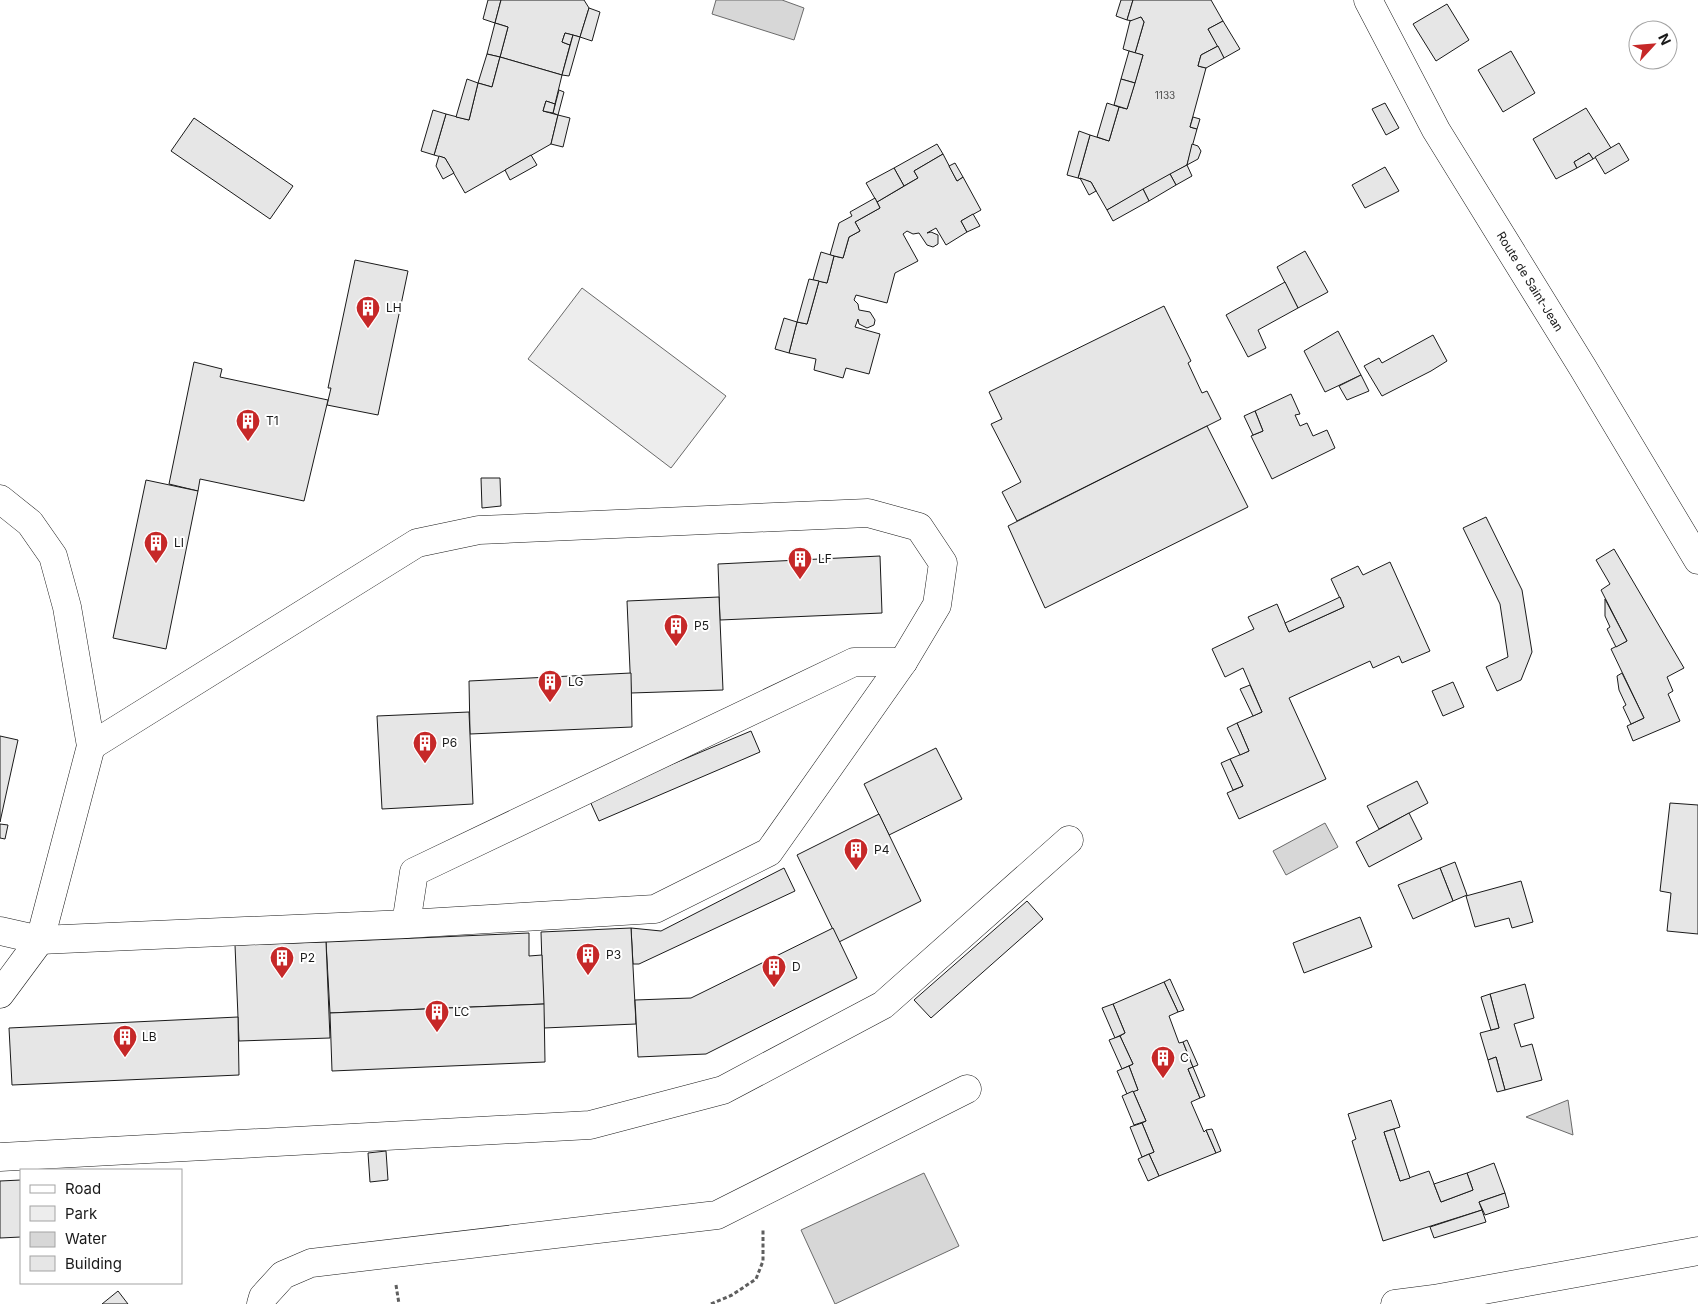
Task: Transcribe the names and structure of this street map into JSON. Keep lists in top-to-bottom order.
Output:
{
  "streets": {
    "street": ["Route de Saint-Jean"]
  },
  "places": {
    "building": [
      "LH",
      "T1",
      "LI",
      "LF",
      "P5",
      "LG",
      "P6",
      "P4",
      "P3",
      "P2",
      "D",
      "LC",
      "LB",
      "C"
    ]
  },
  "house_numbers": ["1133"],
  "legend": [
    "Road",
    "Park",
    "Water",
    "Building"
  ],
  "north": "top right"
}
